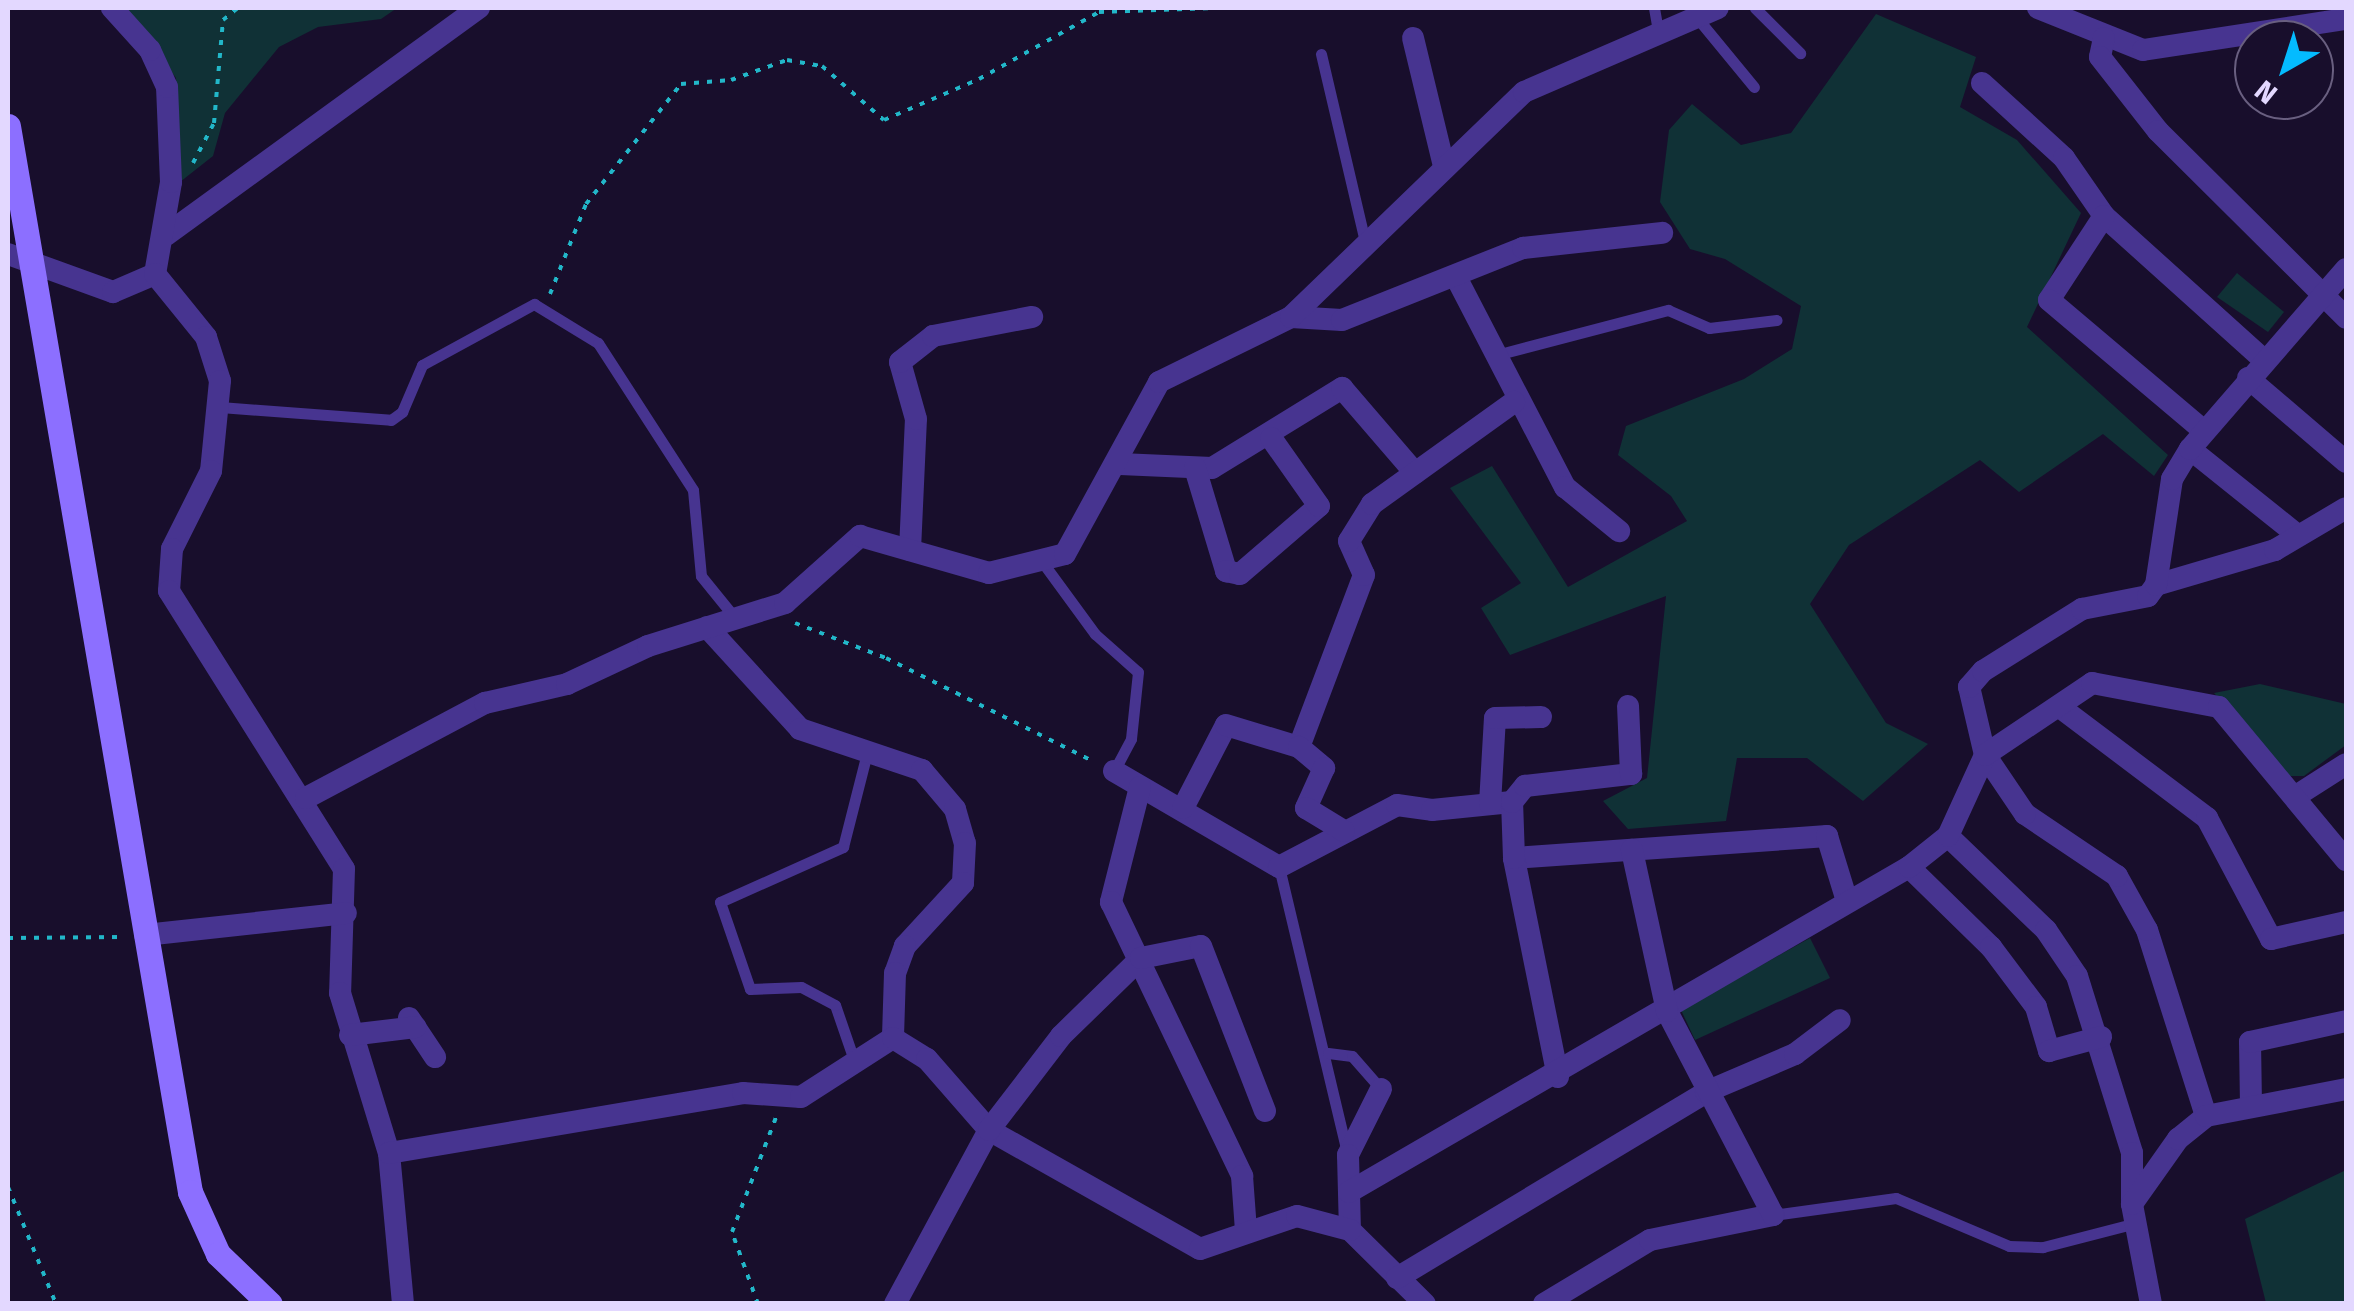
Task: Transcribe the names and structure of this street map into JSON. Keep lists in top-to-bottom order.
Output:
{
  "north": "bottom left"
}
